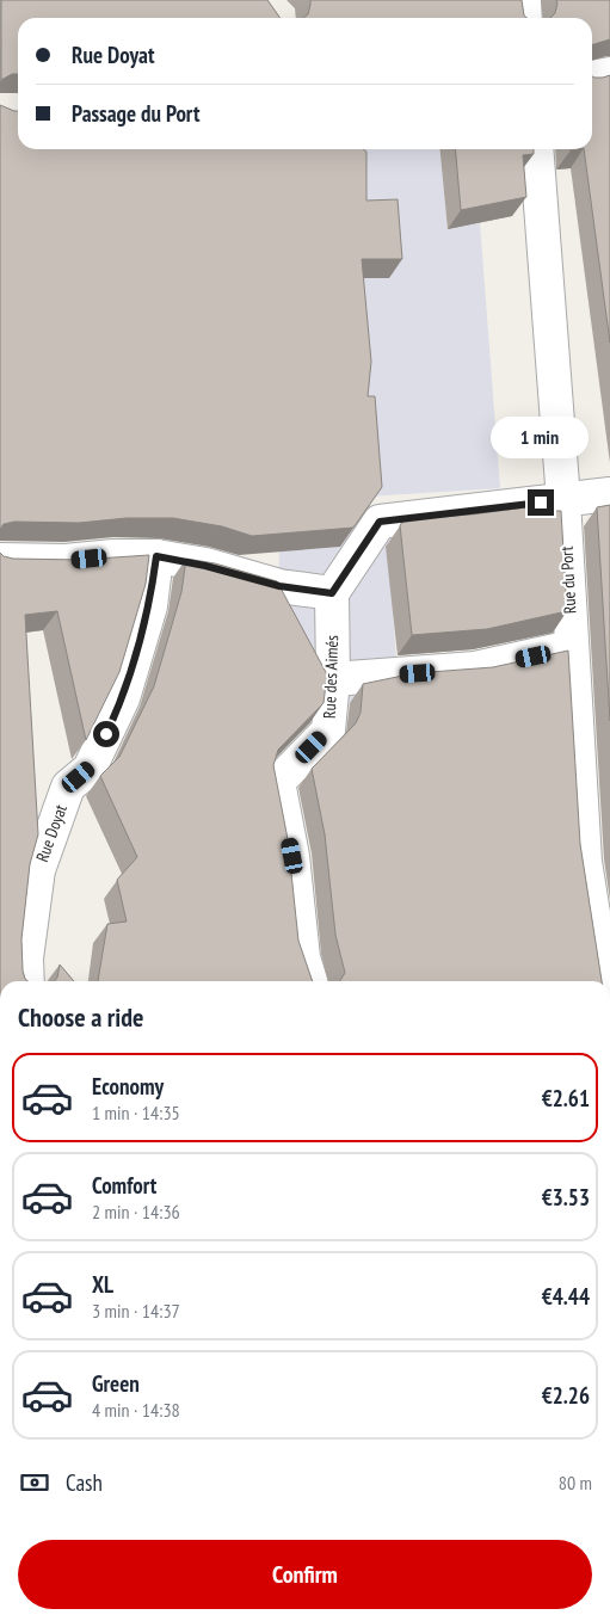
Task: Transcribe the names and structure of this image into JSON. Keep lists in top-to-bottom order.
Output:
{
  "streets": {
    "street": ["Rue du Port", "Rue des Aimés", "Rue Doyat"]
  },
  "page": {
    "banner": ["Rue Doyat", "Passage du Port"],
    "bubble": "1 min",
    "heading": "Choose a ride",
    "list": [
      {
        "name": "Economy",
        "note": "1 min · 14:35",
        "value": "€2.61"
      },
      {
        "name": "Comfort",
        "note": "2 min · 14:36",
        "value": "€3.53"
      },
      {
        "name": "XL",
        "note": "3 min · 14:37",
        "value": "€4.44"
      },
      {
        "name": "Green",
        "note": "4 min · 14:38",
        "value": "€2.26"
      }
    ],
    "pay": ["Cash", "80 m"],
    "buttons": "Confirm"
  }
}
